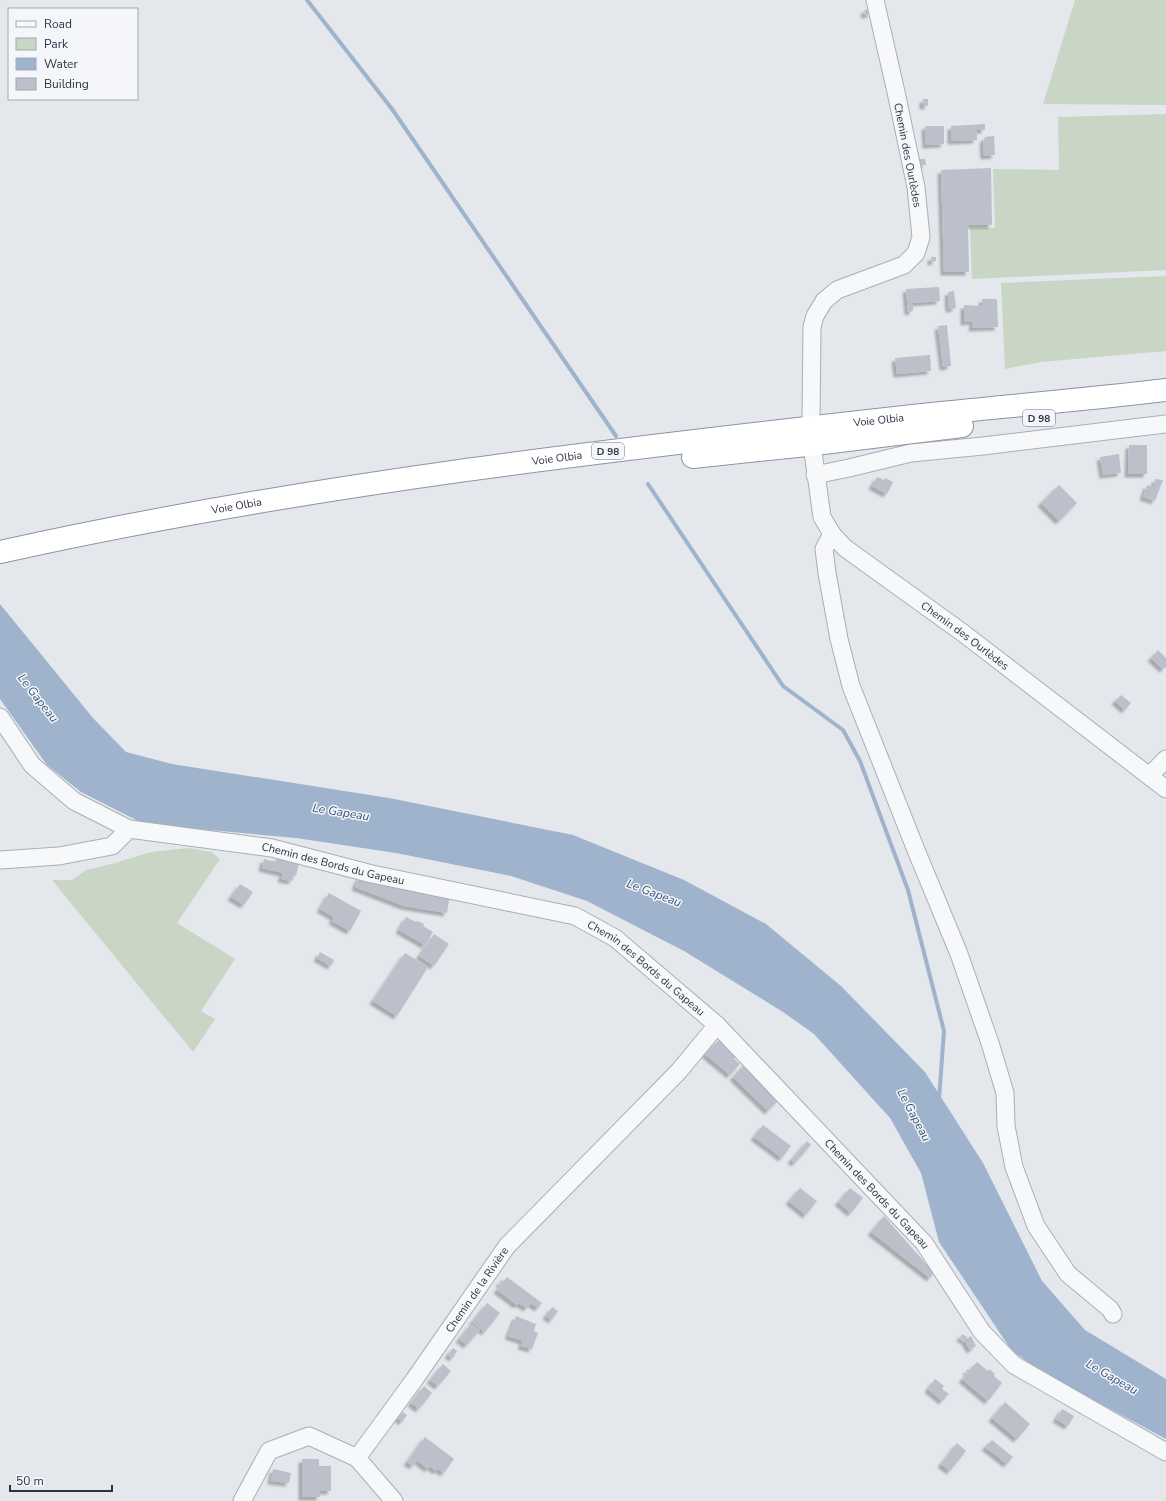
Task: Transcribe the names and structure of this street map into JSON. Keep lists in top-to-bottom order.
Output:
{
  "streets": {
    "highway": ["D 98", "Voie Olbia"],
    "street": ["Chemin des Ourlèdes", "Chemin des Bords du Gapeau", "Chemin de la Rivière"]
  },
  "crossings": [
    ["Chemin des Bords du Gapeau", "Chemin de la Rivière"]
  ],
  "water": ["Le Gapeau"],
  "legend": [
    "Road",
    "Park",
    "Water",
    "Building"
  ],
  "scale_bar": "50 m"
}
